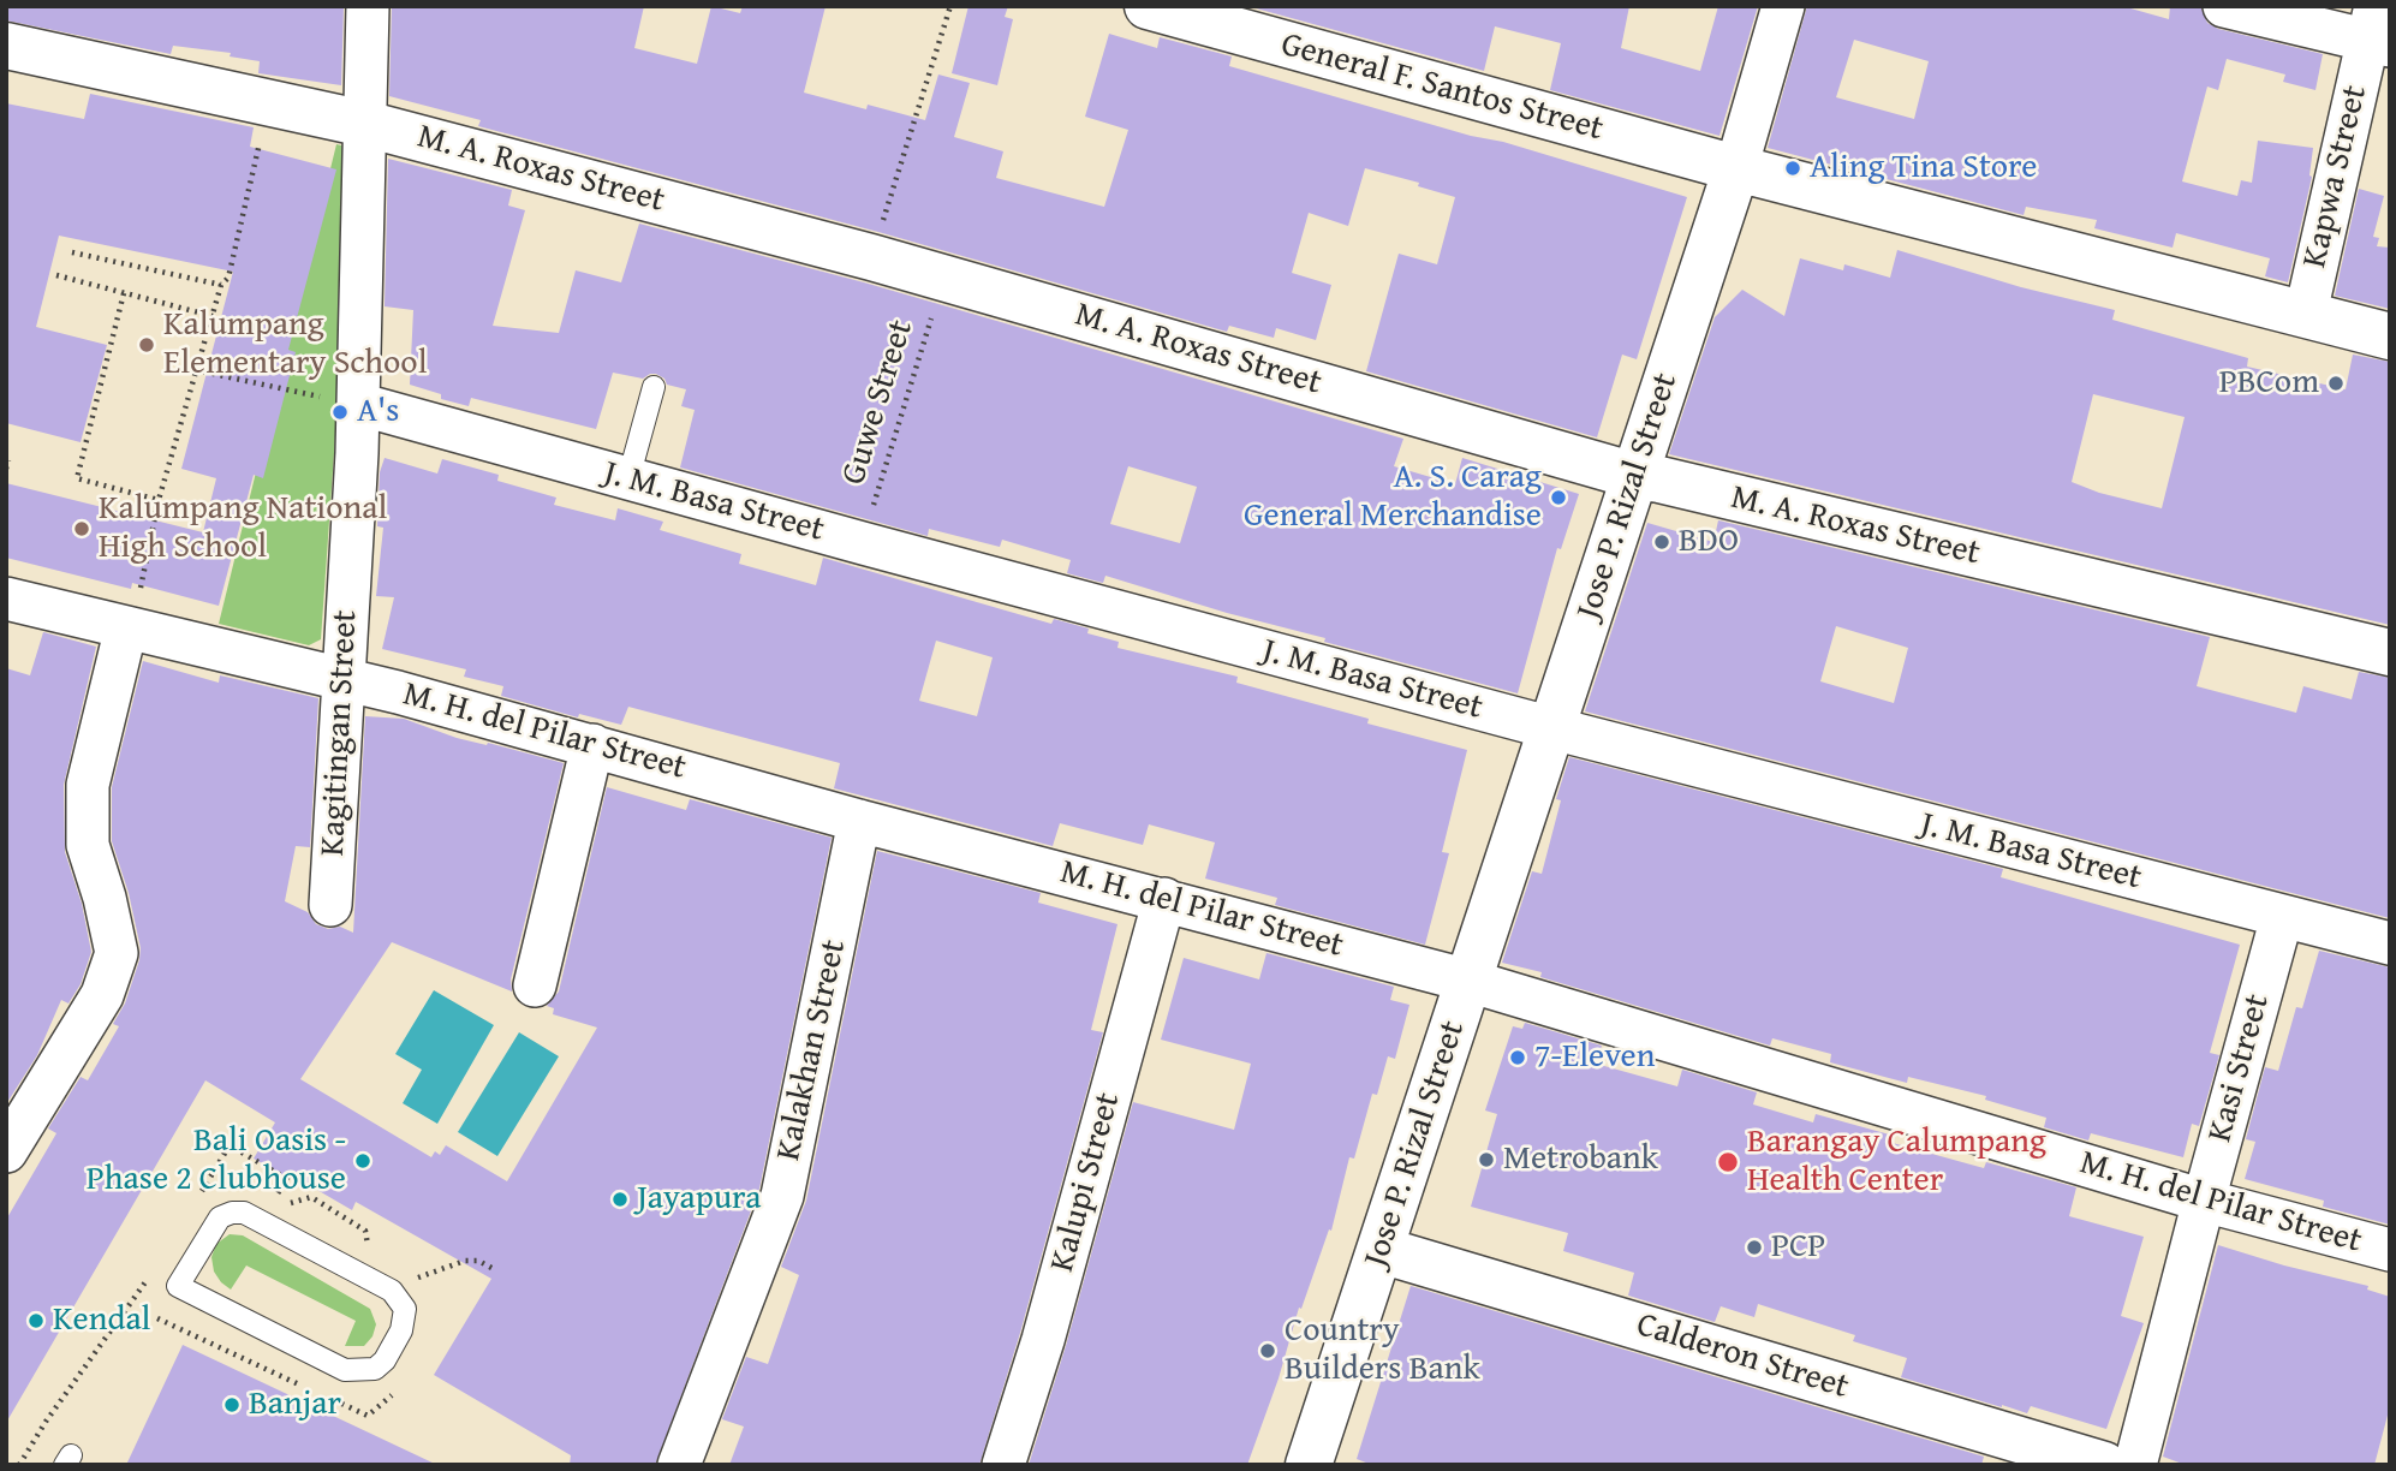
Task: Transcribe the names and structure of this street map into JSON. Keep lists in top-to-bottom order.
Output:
{
  "streets": {
    "street": [
      "General F. Santos Street",
      "M. A. Roxas Street",
      "Kapwa Street",
      "Jose P. Rizal Street",
      "J. M. Basa Street",
      "M. H. del Pilar Street",
      "Kagitingan Street",
      "Kalakhan Street",
      "Kasi Street",
      "Kalupi Street",
      "Calderon Street"
    ],
    "path": ["Guwe Street"]
  },
  "crossings": [
    ["General F. Santos Street", "Jose P. Rizal Street"],
    ["M. A. Roxas Street", "Guwe Street"],
    ["M. A. Roxas Street", "Jose P. Rizal Street"],
    ["M. A. Roxas Street", "Kagitingan Street"],
    ["Guwe Street", "J. M. Basa Street"],
    ["Jose P. Rizal Street", "J. M. Basa Street"],
    ["Jose P. Rizal Street", "M. H. del Pilar Street"],
    ["Jose P. Rizal Street", "Calderon Street"],
    ["J. M. Basa Street", "Kagitingan Street"],
    ["J. M. Basa Street", "Kasi Street"],
    ["M. H. del Pilar Street", "Kagitingan Street"],
    ["M. H. del Pilar Street", "Kalakhan Street"],
    ["M. H. del Pilar Street", "Kasi Street"],
    ["M. H. del Pilar Street", "Kalupi Street"]
  ],
  "places": [
    "Aling Tina Store",
    "Kalumpang Elementary School",
    "PBCom",
    "A's",
    "A. S. Carag General Merchandise",
    "Kalumpang National High School",
    "BDO",
    "7-Eleven",
    "Metrobank",
    "Bali Oasis - Phase 2 Clubhouse",
    "Barangay Calumpang Health Center",
    "Jayapura",
    "PCP",
    "Kendal",
    "Country Builders Bank",
    "Banjar"
  ]
}
